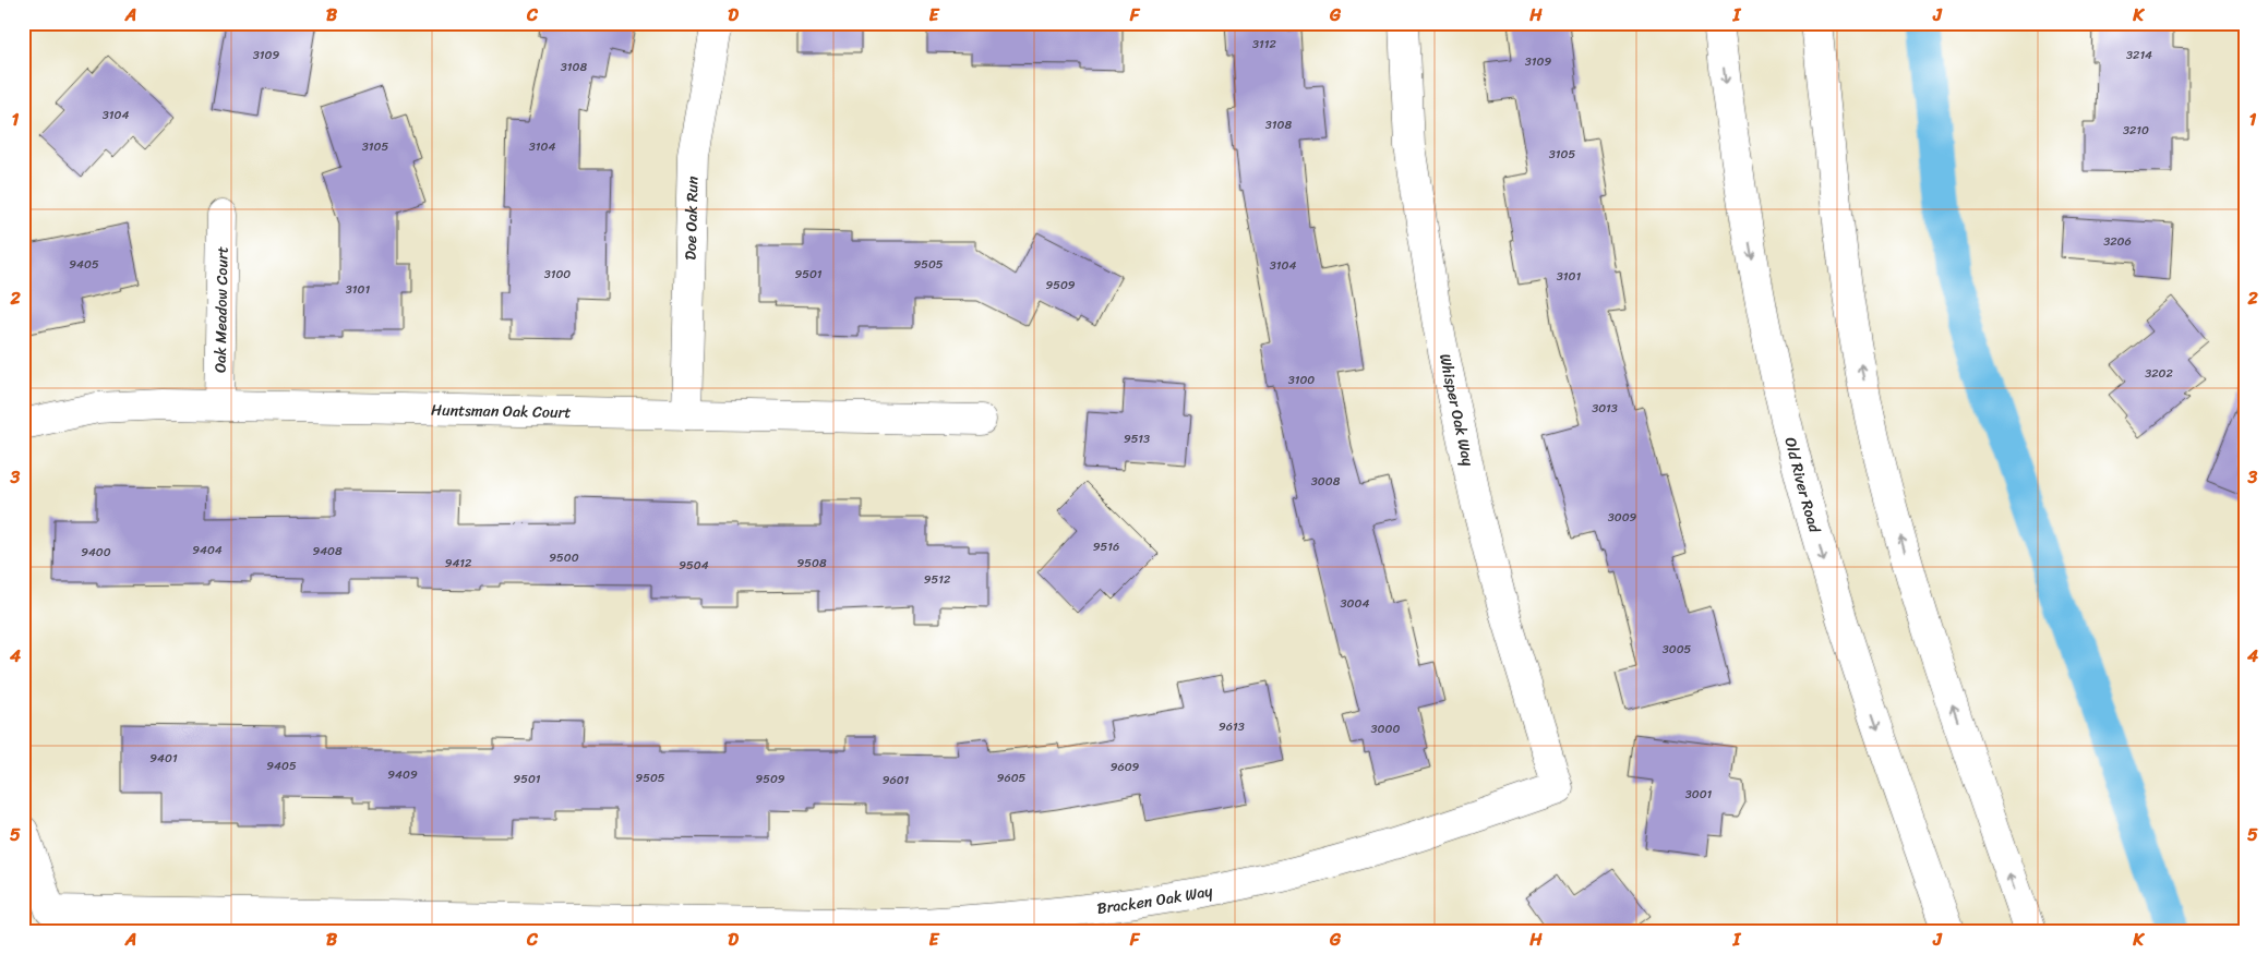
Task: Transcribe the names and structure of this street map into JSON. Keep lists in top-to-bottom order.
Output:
{
  "streets": {
    "street": [
      "Doe Oak Run",
      "Oak Meadow Court",
      "Whisper Oak Way",
      "Huntsman Oak Court",
      "Old River Road",
      "Bracken Oak Way"
    ]
  },
  "crossings": [
    ["Doe Oak Run", "Huntsman Oak Court"],
    ["Oak Meadow Court", "Huntsman Oak Court"],
    ["Whisper Oak Way", "Bracken Oak Way"]
  ],
  "house_numbers": [
    "3112",
    "3109",
    "3214",
    "3109",
    "3108",
    "3104",
    "3108",
    "3210",
    "3105",
    "3104",
    "3105",
    "3206",
    "9405",
    "9505",
    "3104",
    "3100",
    "9501",
    "3101",
    "9509",
    "3101",
    "3202",
    "3100",
    "3013",
    "9513",
    "3008",
    "3009",
    "9516",
    "9404",
    "9408",
    "9400",
    "9500",
    "9412",
    "9508",
    "9504",
    "9512",
    "3004",
    "3005",
    "9613",
    "3000",
    "9401",
    "9405",
    "9609",
    "9409",
    "9505",
    "9605",
    "9501",
    "9509",
    "9601",
    "3001"
  ],
  "grid": {
    "columns": [
      "A",
      "B",
      "C",
      "D",
      "E",
      "F",
      "G",
      "H",
      "I",
      "J",
      "K"
    ],
    "rows": [
      "1",
      "2",
      "3",
      "4",
      "5"
    ]
  }
}
